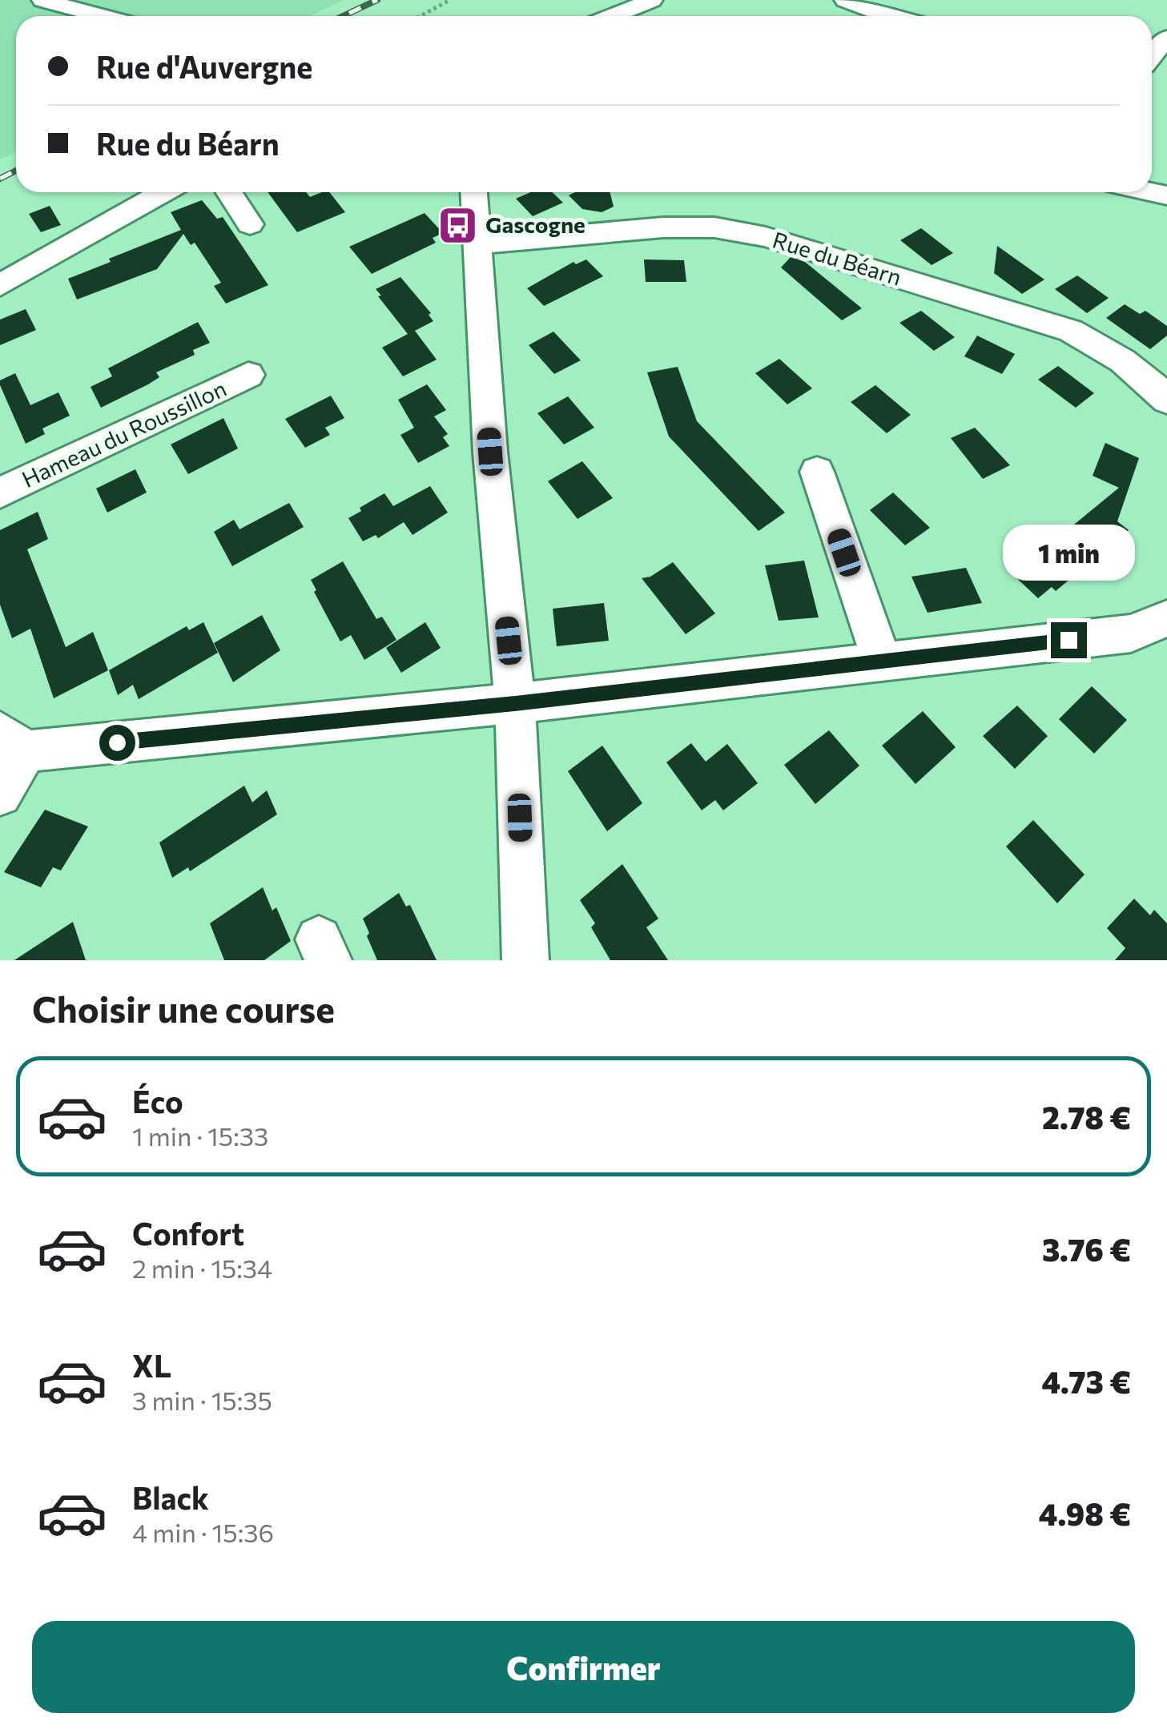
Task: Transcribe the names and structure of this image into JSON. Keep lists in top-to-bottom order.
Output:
{
  "streets": {
    "street": ["Rue du Béarn", "Hameau du Roussillon"]
  },
  "places": {
    "bus stop": ["Gascogne"]
  },
  "page": {
    "banner": ["Rue d'Auvergne", "Rue du Béarn"],
    "bubble": "1 min",
    "heading": "Choisir une course",
    "list": [
      {
        "name": "Éco",
        "note": "1 min · 15:33",
        "value": "2.78 €"
      },
      {
        "name": "Confort",
        "note": "2 min · 15:34",
        "value": "3.76 €"
      },
      {
        "name": "XL",
        "note": "3 min · 15:35",
        "value": "4.73 €"
      },
      {
        "name": "Black",
        "note": "4 min · 15:36",
        "value": "4.98 €"
      }
    ],
    "buttons": "Confirmer"
  }
}
